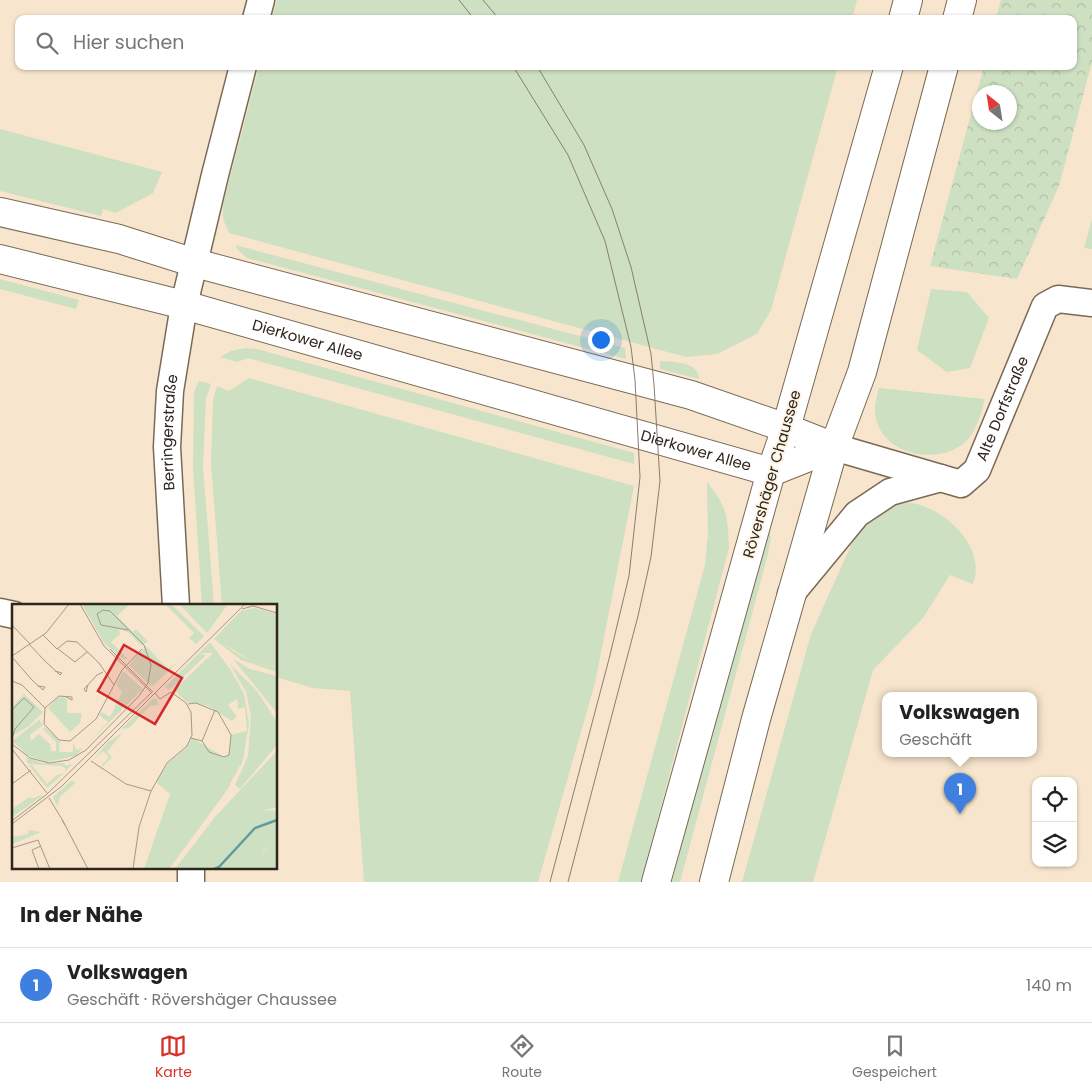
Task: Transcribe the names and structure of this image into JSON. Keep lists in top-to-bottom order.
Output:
{
  "streets": {
    "main road": ["Dierkower Allee", "Rövershäger Chaussee"],
    "street": ["Alte Dorfstraße", "Berringerstraße"]
  },
  "crossings": [
    ["Dierkower Allee", "Alte Dorfstraße"],
    ["Dierkower Allee", "Berringerstraße"],
    ["Dierkower Allee", "Rövershäger Chaussee"]
  ],
  "north": "top left",
  "page": {
    "search": "Hier suchen",
    "popup": ["Volkswagen", "Geschäft"],
    "pins": "1",
    "heading": "In der Nähe",
    "list": [
      {
        "mark": "1",
        "name": "Volkswagen",
        "note": "Geschäft · Rövershäger Chaussee",
        "value": "140 m"
      }
    ],
    "nav": ["Karte", "Route", "Gespeichert"]
  }
}
